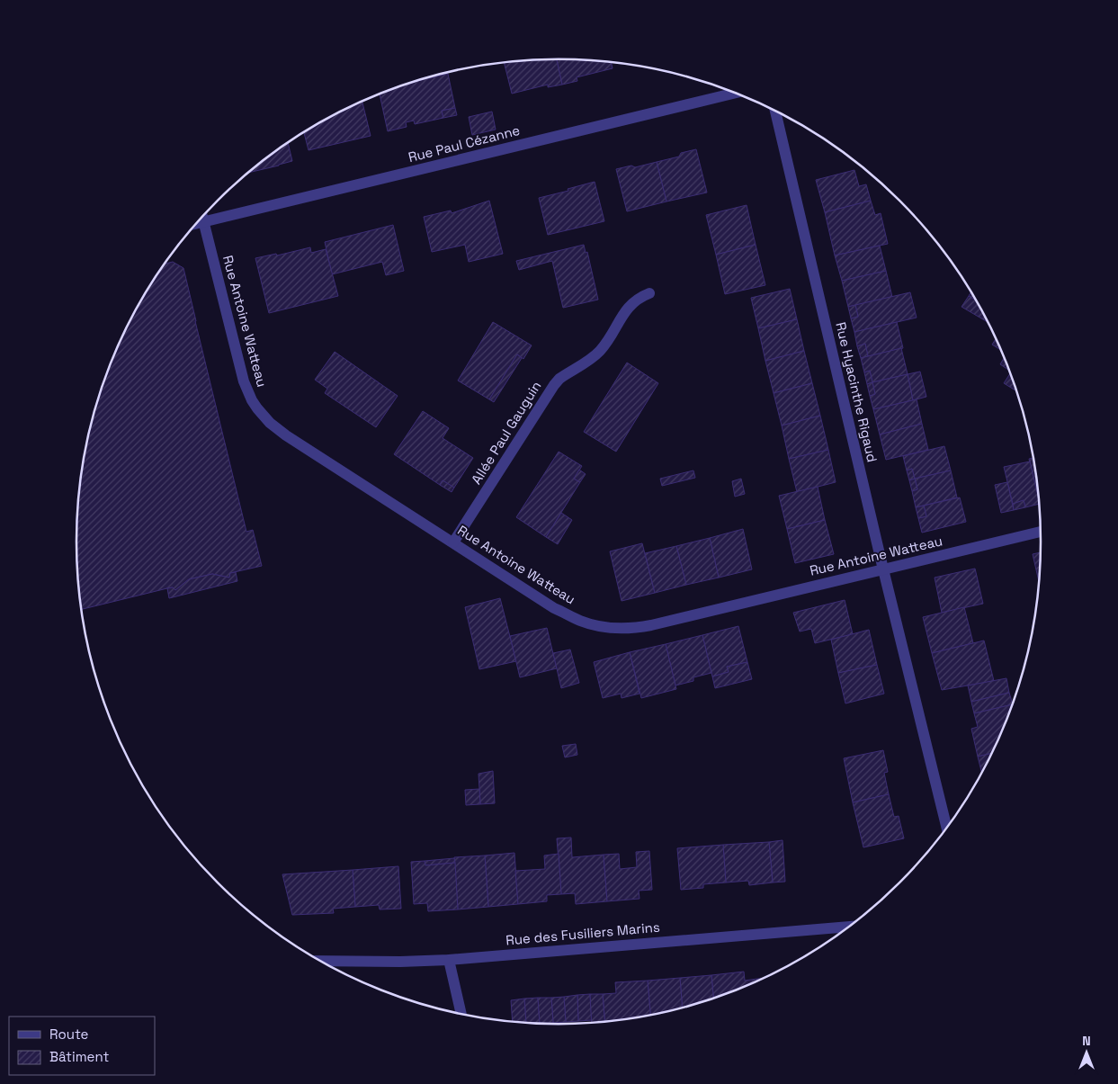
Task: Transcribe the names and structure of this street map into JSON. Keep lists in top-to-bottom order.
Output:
{
  "streets": {
    "street": [
      "Rue Paul Cézanne",
      "Rue Antoine Watteau",
      "Rue Hyacinthe Rigaud",
      "Allée Paul Gauguin",
      "Rue des Fusiliers Marins"
    ]
  },
  "crossings": [
    ["Rue Paul Cézanne", "Rue Antoine Watteau"],
    ["Rue Antoine Watteau", "Rue Hyacinthe Rigaud"],
    ["Rue Antoine Watteau", "Allée Paul Gauguin"]
  ],
  "legend": ["Route", "Bâtiment"],
  "north": "top"
}
